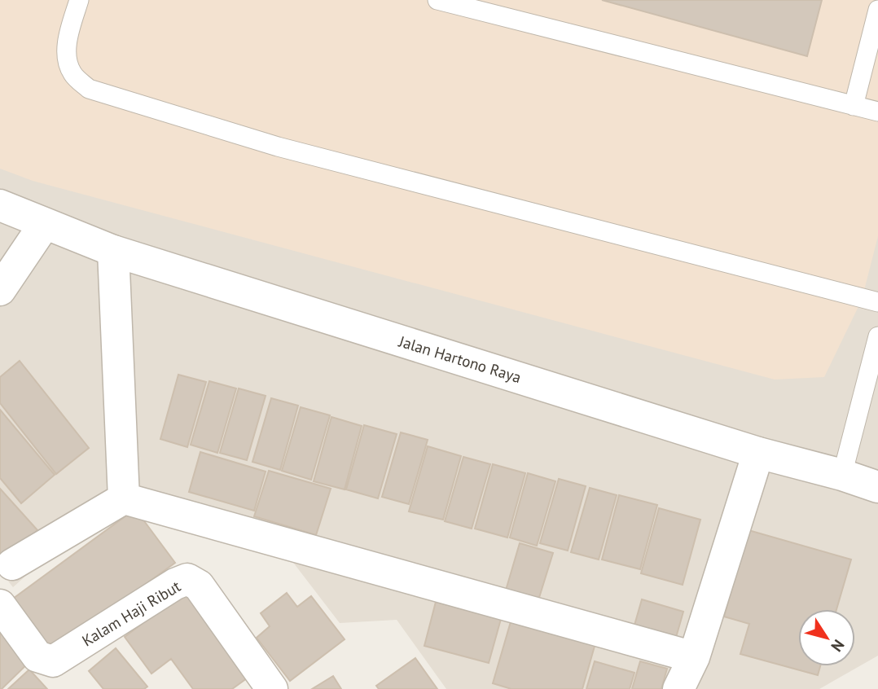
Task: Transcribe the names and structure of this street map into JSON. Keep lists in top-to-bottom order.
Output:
{
  "streets": {
    "street": ["Jalan Hartono Raya", "Kalam Haji Ribut"]
  },
  "north": "bottom right"
}
